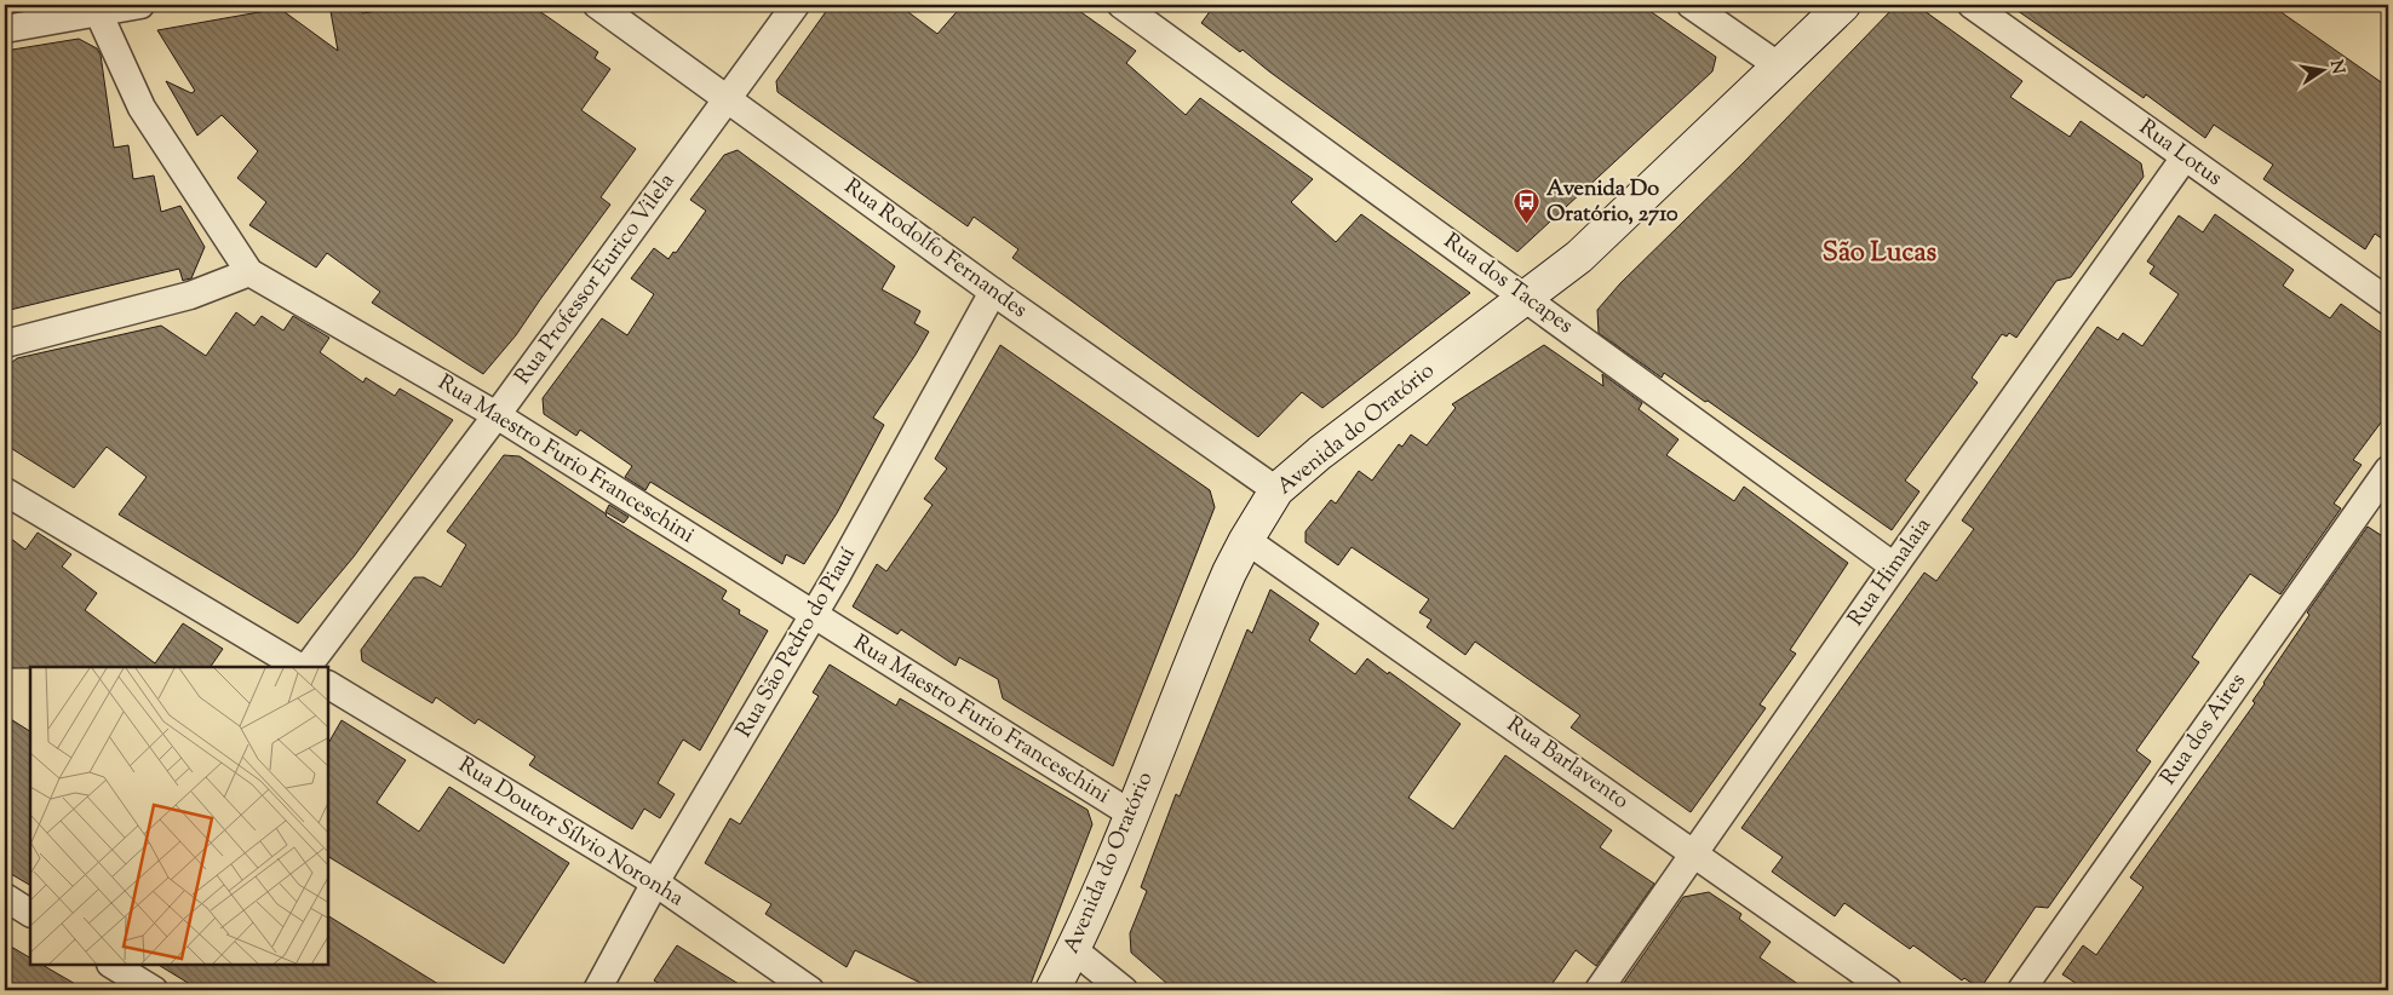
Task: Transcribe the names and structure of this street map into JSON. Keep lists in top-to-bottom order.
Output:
{
  "streets": {
    "main road": ["Avenida do Oratório"],
    "street": [
      "Rua Lotus",
      "Rua Rodolfo Fernandes",
      "Rua Professor Eurico Vilela",
      "Rua dos Tacapes",
      "Rua Maestro Furio Franceschini",
      "Rua Himalaia",
      "Rua São Pedro do Piauí",
      "Rua dos Aires",
      "Rua Barlavento",
      "Rua Doutor Sílvio Noronha"
    ]
  },
  "crossings": [
    ["Rua Lotus", "Rua Himalaia"],
    ["Rua Rodolfo Fernandes", "Rua Professor Eurico Vilela"],
    ["Rua Rodolfo Fernandes", "Avenida do Oratório"],
    ["Rua Rodolfo Fernandes", "Rua São Pedro do Piauí"],
    ["Rua Professor Eurico Vilela", "Rua Maestro Furio Franceschini"],
    ["Rua dos Tacapes", "Avenida do Oratório"],
    ["Rua dos Tacapes", "Rua Himalaia"],
    ["Avenida do Oratório", "Rua Maestro Furio Franceschini"],
    ["Avenida do Oratório", "Rua Barlavento"],
    ["Rua Maestro Furio Franceschini", "Rua São Pedro do Piauí"],
    ["Rua Himalaia", "Rua Barlavento"],
    ["Rua São Pedro do Piauí", "Rua Doutor Sílvio Noronha"]
  ],
  "districts": ["São Lucas"],
  "places": {
    "bus stop": ["Avenida Do Oratório, 2710"]
  },
  "north": "right"
}
